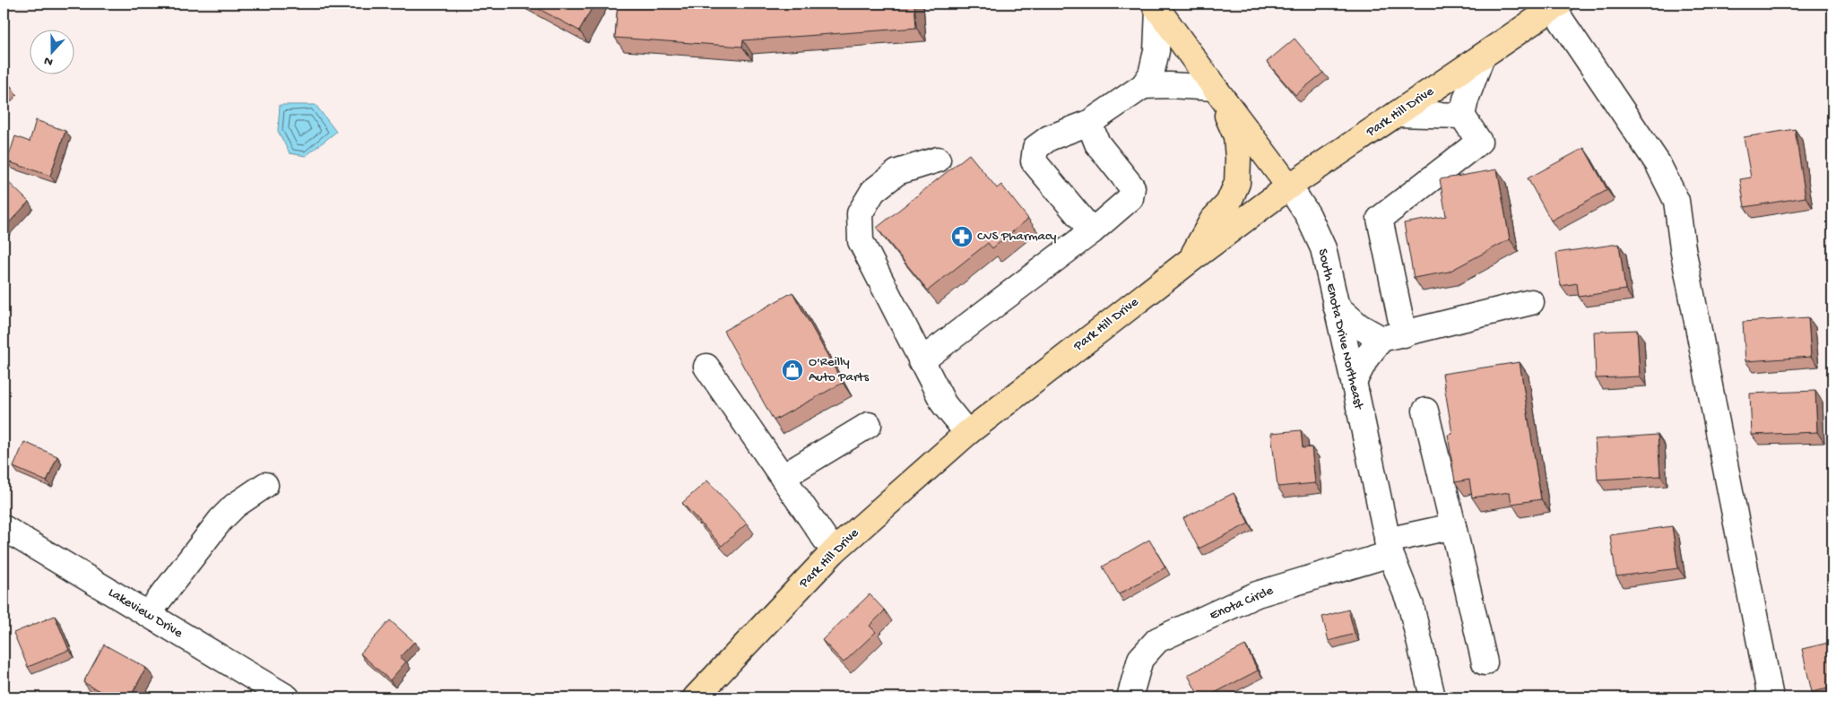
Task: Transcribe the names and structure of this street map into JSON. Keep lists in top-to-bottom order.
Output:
{
  "streets": {
    "main road": ["Park Hill Drive", "South Enota Drive Northeast"],
    "street": ["Enota Circle", "Lakeview Drive"]
  },
  "crossings": [
    ["Park Hill Drive", "South Enota Drive Northeast"],
    ["South Enota Drive Northeast", "Enota Circle"]
  ],
  "places": {
    "pharmacy": ["CVS Pharmacy"],
    "shop": ["O'Reilly Auto Parts"]
  },
  "north": "bottom"
}
